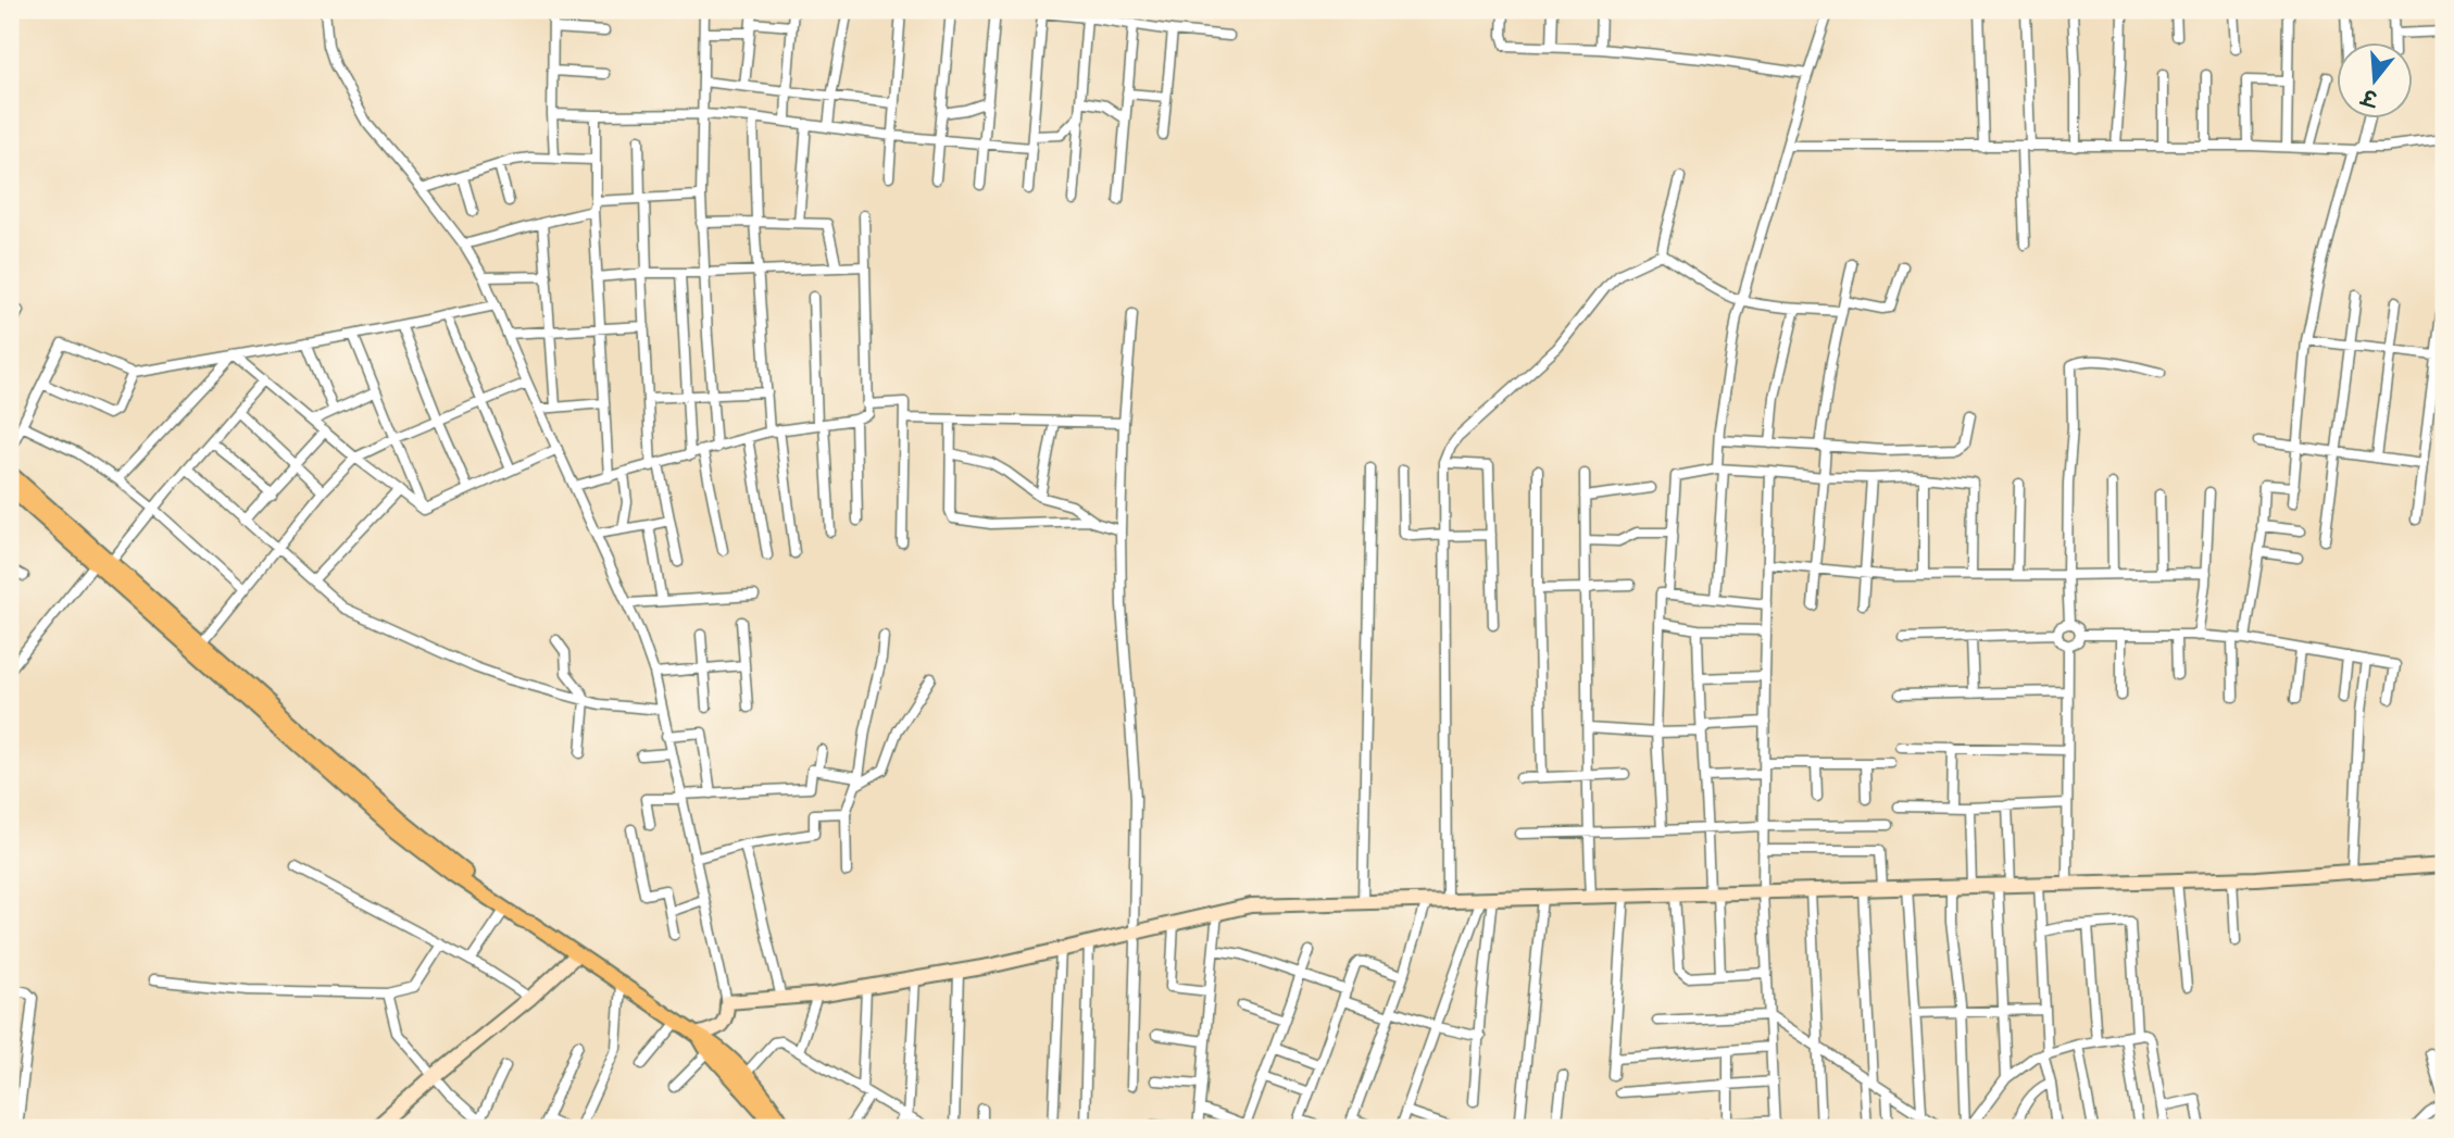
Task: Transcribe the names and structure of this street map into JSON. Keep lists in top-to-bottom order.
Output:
{
  "north": "bottom"
}
